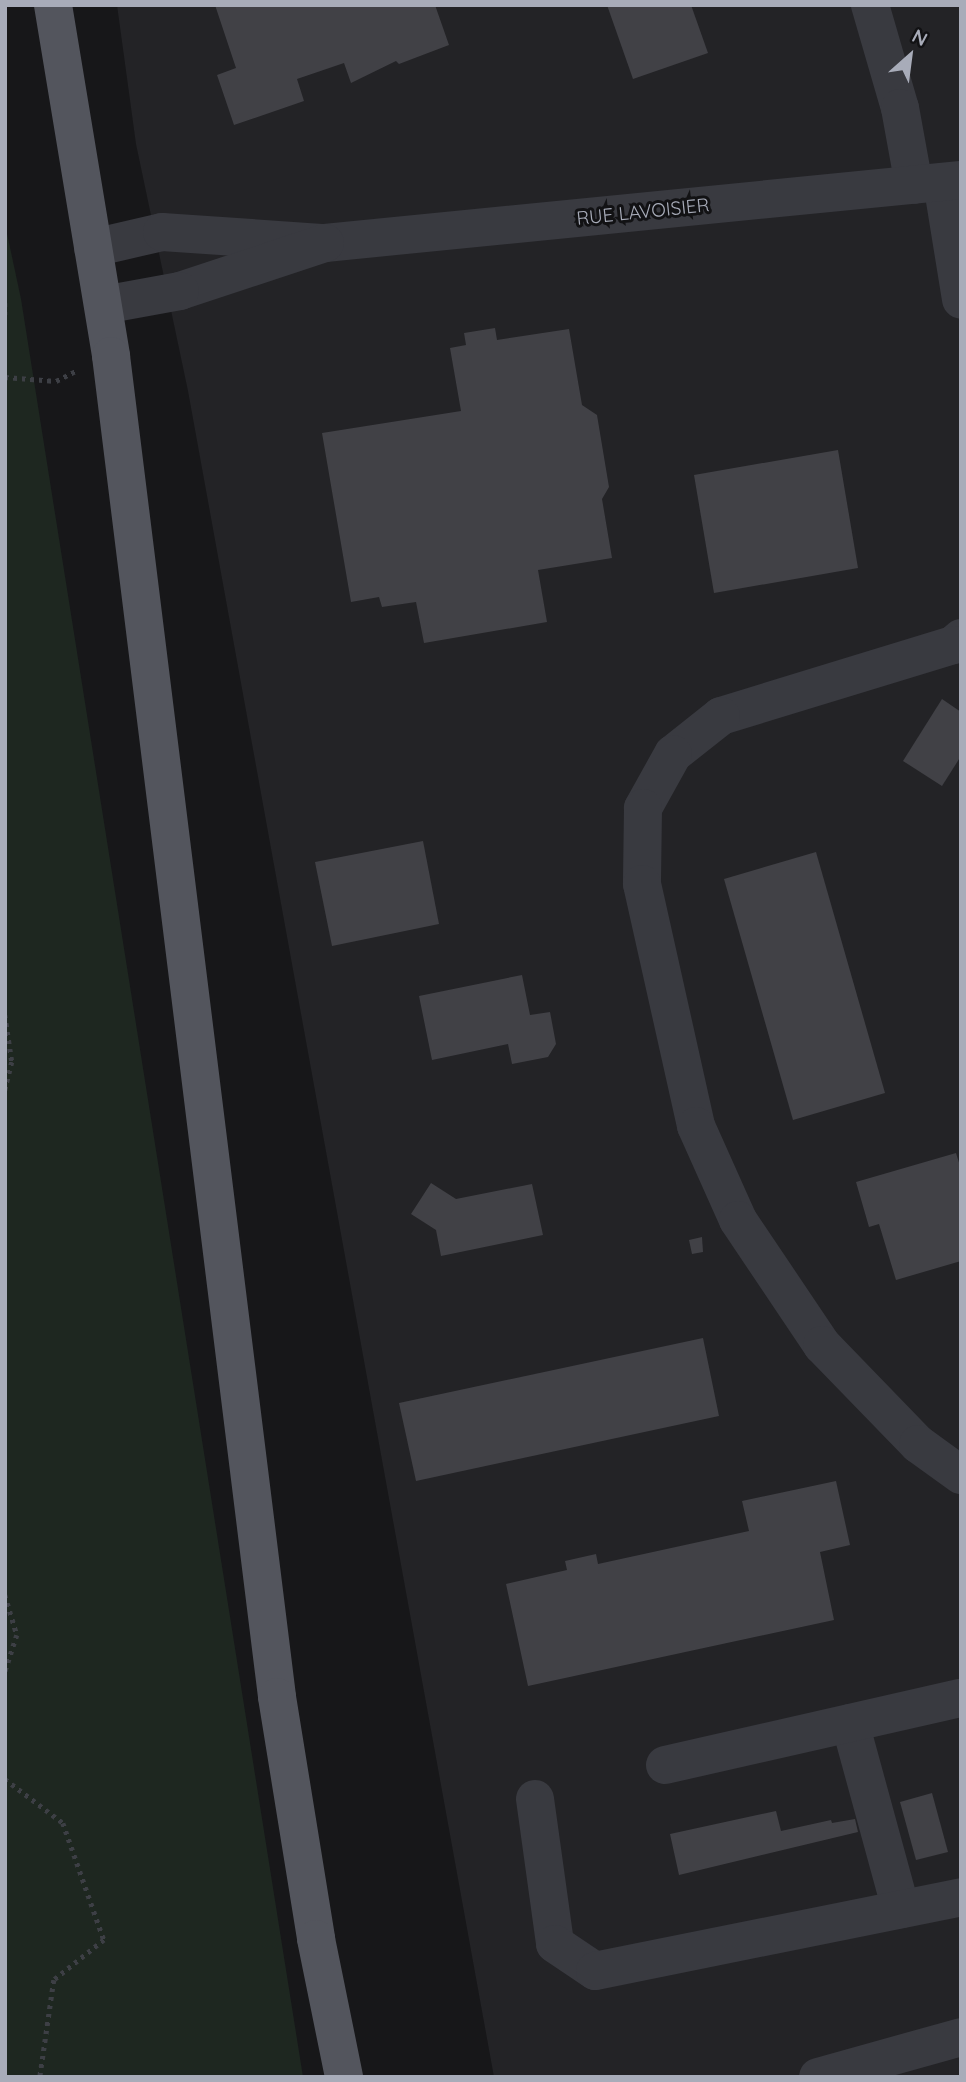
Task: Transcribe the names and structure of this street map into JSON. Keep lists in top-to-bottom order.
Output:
{
  "streets": {
    "street": ["RUE LAVOISIER"]
  },
  "north": "top right"
}
